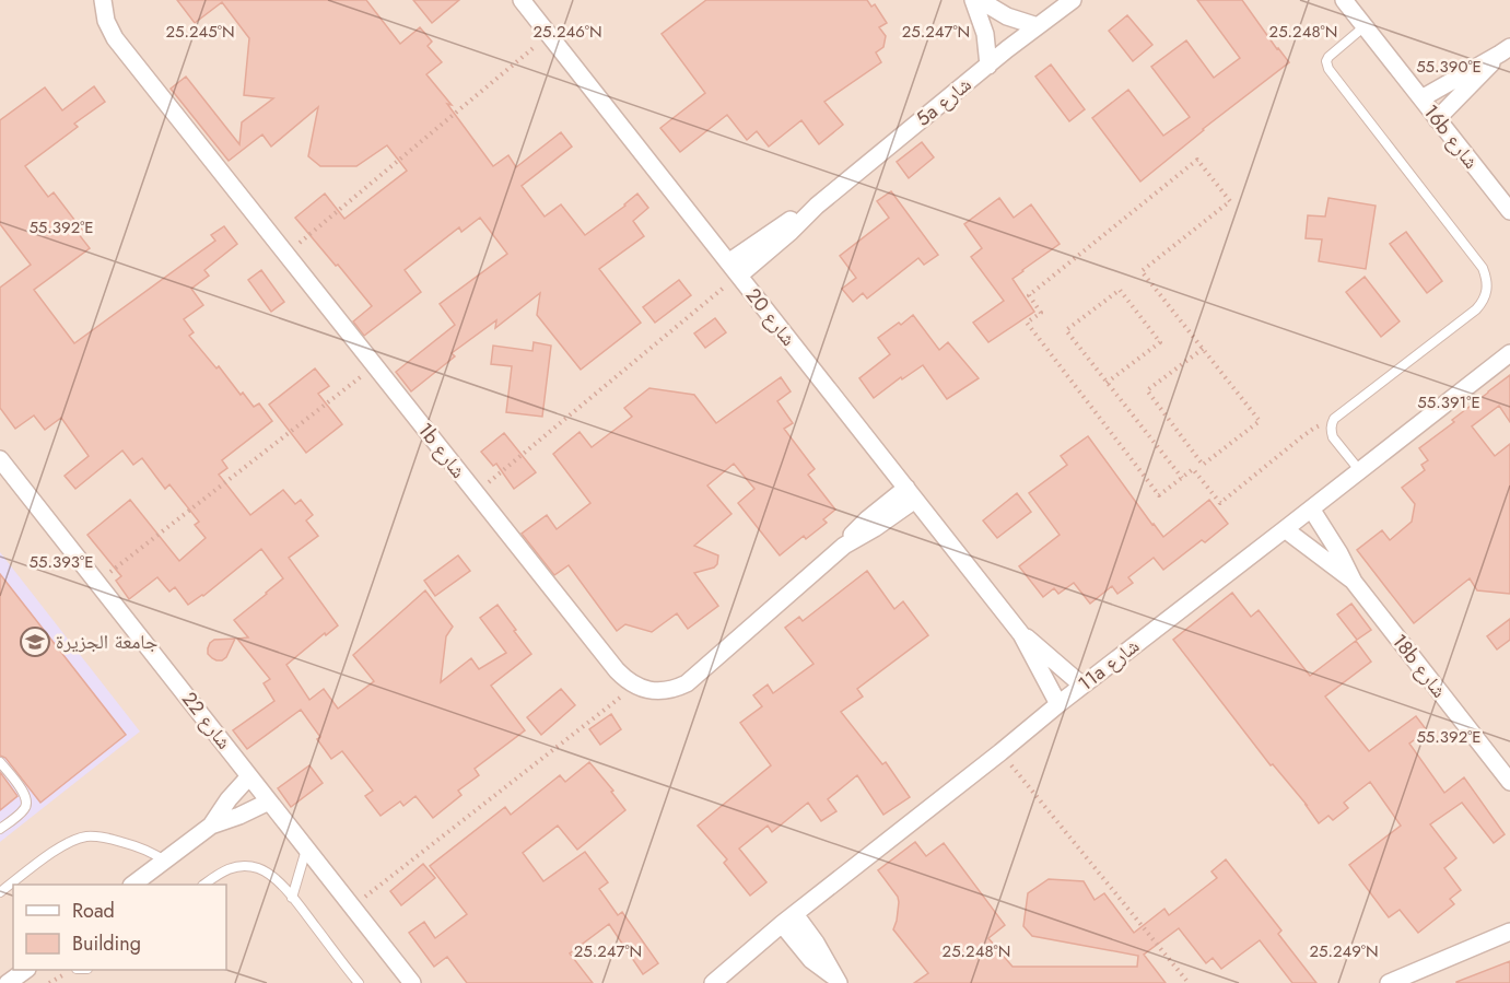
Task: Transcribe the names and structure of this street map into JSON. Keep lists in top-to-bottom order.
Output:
{
  "streets": {
    "street": [
      "5a شارع",
      "16b شارع",
      "شارع 20",
      "1b شارع",
      "11a شارع",
      "18b شارع",
      "شارع 22"
    ]
  },
  "crossings": [
    ["5a شارع", "شارع 20"],
    ["شارع 20", "11a شارع"],
    ["11a شارع", "18b شارع"]
  ],
  "places": {
    "school or university": ["جامعة الجزيرة"]
  },
  "legend": ["Road", "Building"],
  "coordinates": [
    "25.246°N",
    "25.245°N",
    "25.247°N",
    "25.248°N",
    "55.390°E",
    "55.392°E",
    "55.391°E",
    "55.393°E",
    "25.249°N"
  ]
}
